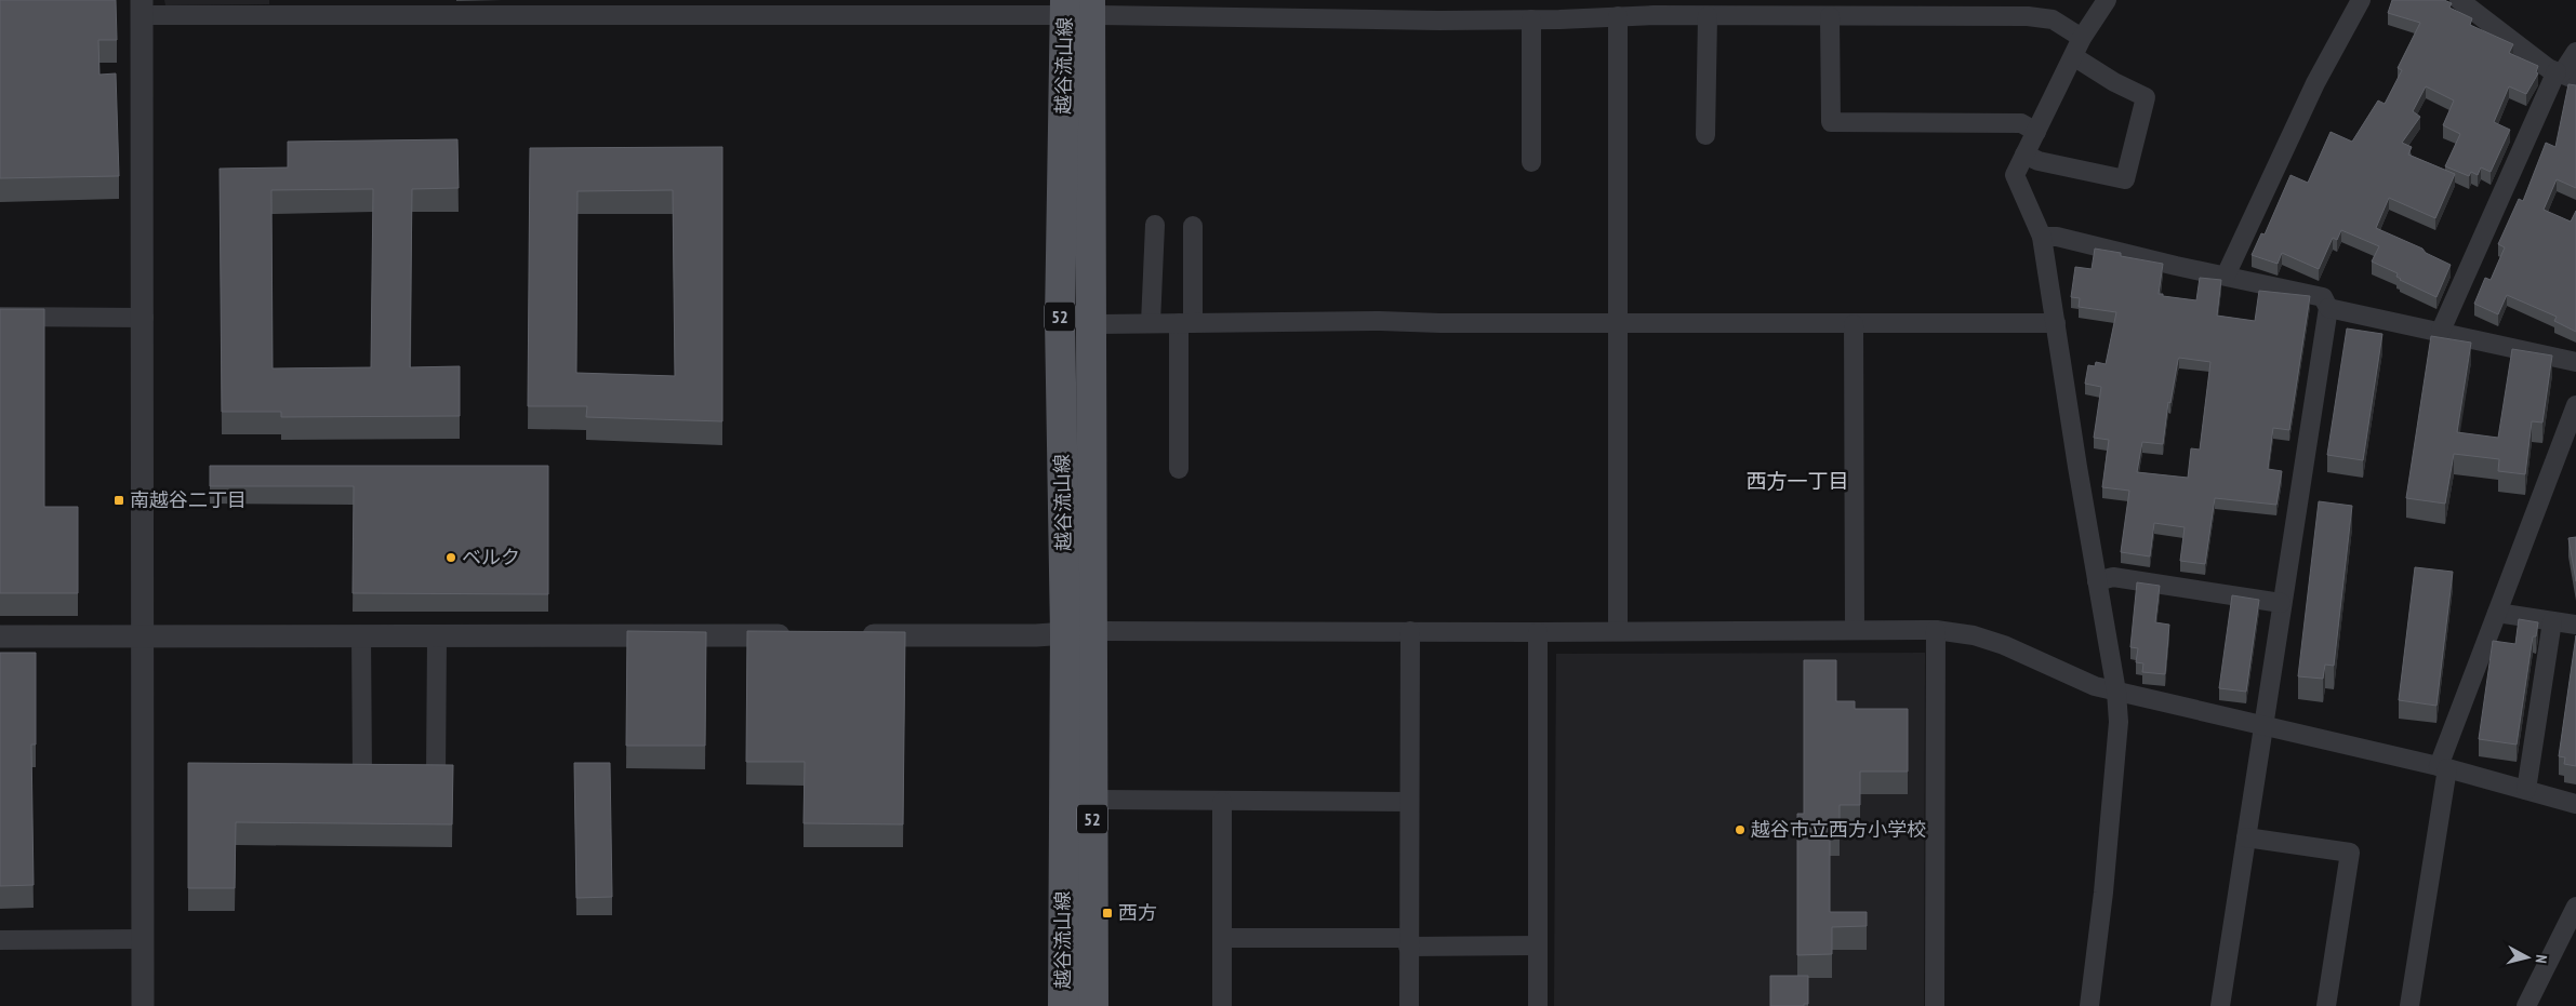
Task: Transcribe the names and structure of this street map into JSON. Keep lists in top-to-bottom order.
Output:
{
  "streets": {
    "main road": ["越谷流山線", "52"]
  },
  "districts": ["西方一丁目"],
  "places": {
    "transit": ["南越谷二丁目", "西方"],
    "other": ["ベルク", "越谷市立西方小学校"]
  },
  "north": "right"
}
